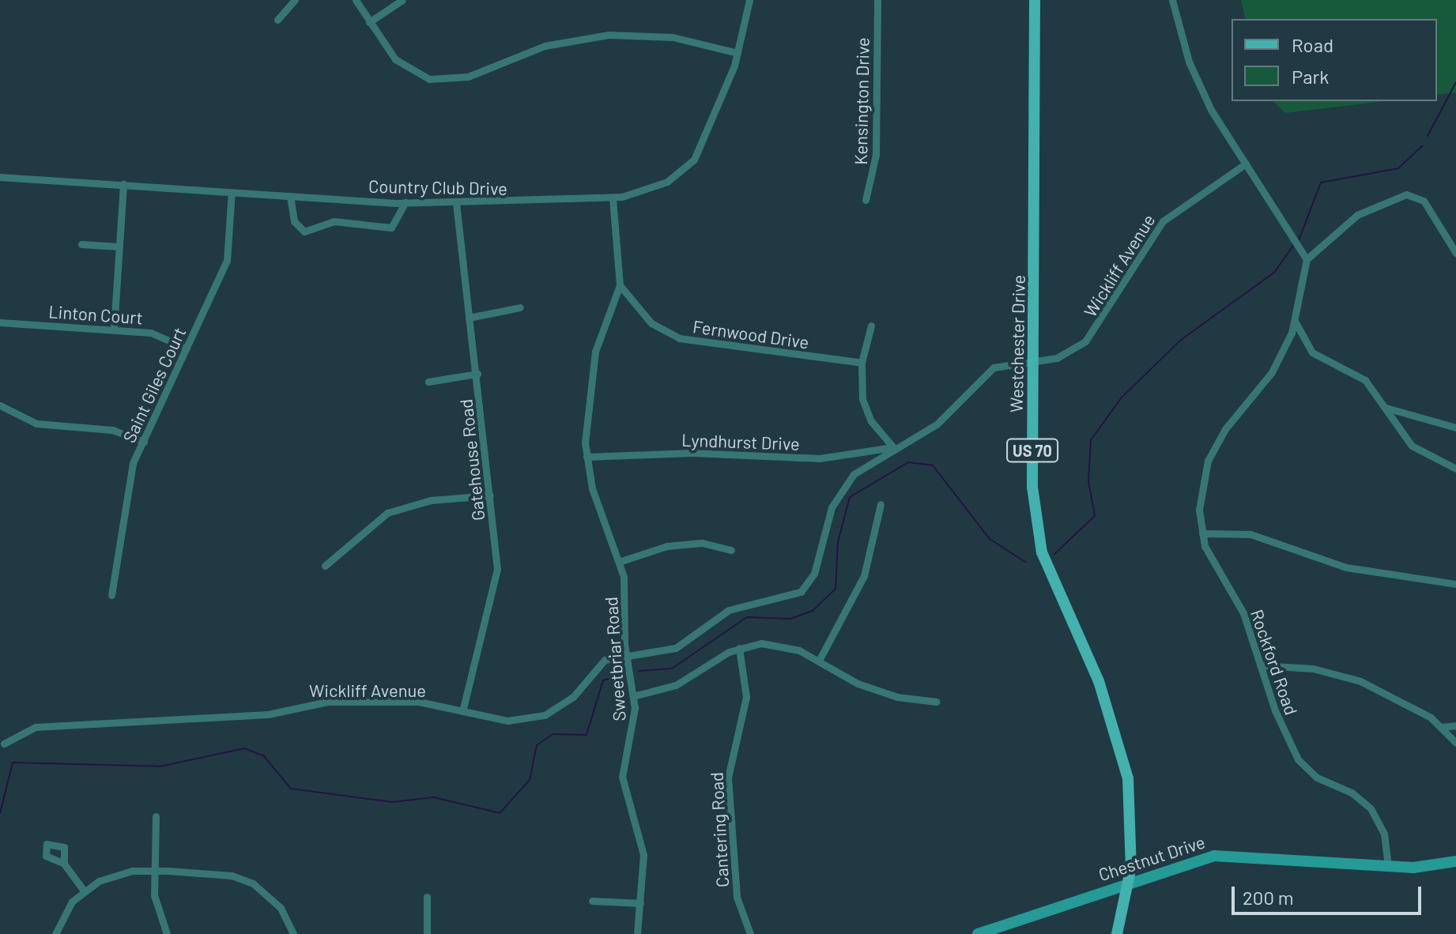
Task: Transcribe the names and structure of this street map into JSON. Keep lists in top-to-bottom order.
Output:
{
  "streets": {
    "main road": ["Westchester Drive", "US 70"],
    "street": [
      "Kensington Drive",
      "Country Club Drive",
      "Wickliff Avenue",
      "Linton Court",
      "Fernwood Drive",
      "Saint Giles Court",
      "Lyndhurst Drive",
      "Gatehouse Road",
      "Sweetbriar Road",
      "Rockford Road",
      "Cantering Road",
      "Chestnut Drive"
    ]
  },
  "crossings": [
    ["Country Club Drive", "Saint Giles Court"],
    ["Country Club Drive", "Gatehouse Road"],
    ["Country Club Drive", "Sweetbriar Road"],
    ["Wickliff Avenue", "Westchester Drive"],
    ["Wickliff Avenue", "Lyndhurst Drive"],
    ["Wickliff Avenue", "Gatehouse Road"],
    ["Wickliff Avenue", "Sweetbriar Road"],
    ["Linton Court", "Saint Giles Court"],
    ["Fernwood Drive", "Sweetbriar Road"],
    ["Westchester Drive", "Chestnut Drive"],
    ["Lyndhurst Drive", "Sweetbriar Road"],
    ["Rockford Road", "Chestnut Drive"]
  ],
  "legend": ["Road", "Park"],
  "scale_bar": "200 m"
}
